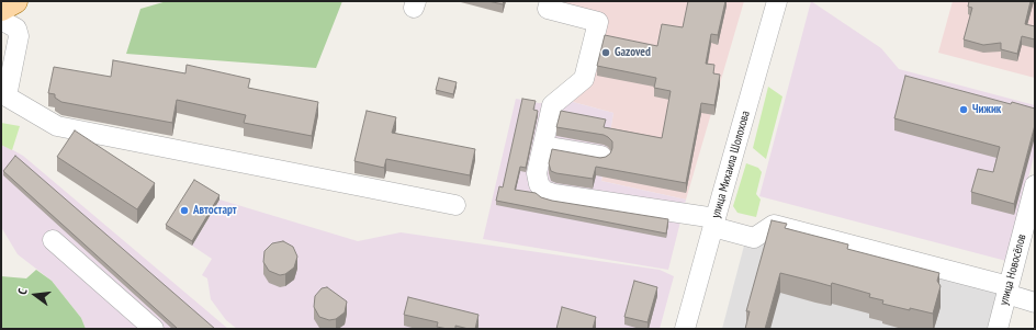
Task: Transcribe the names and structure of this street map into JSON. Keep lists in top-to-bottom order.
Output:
{
  "streets": {
    "street": ["улица Михаила Шолохова", "улица Новосёлов"]
  },
  "places": ["Gazoved", "Чижик", "Автостарт"],
  "north": "left"
}
